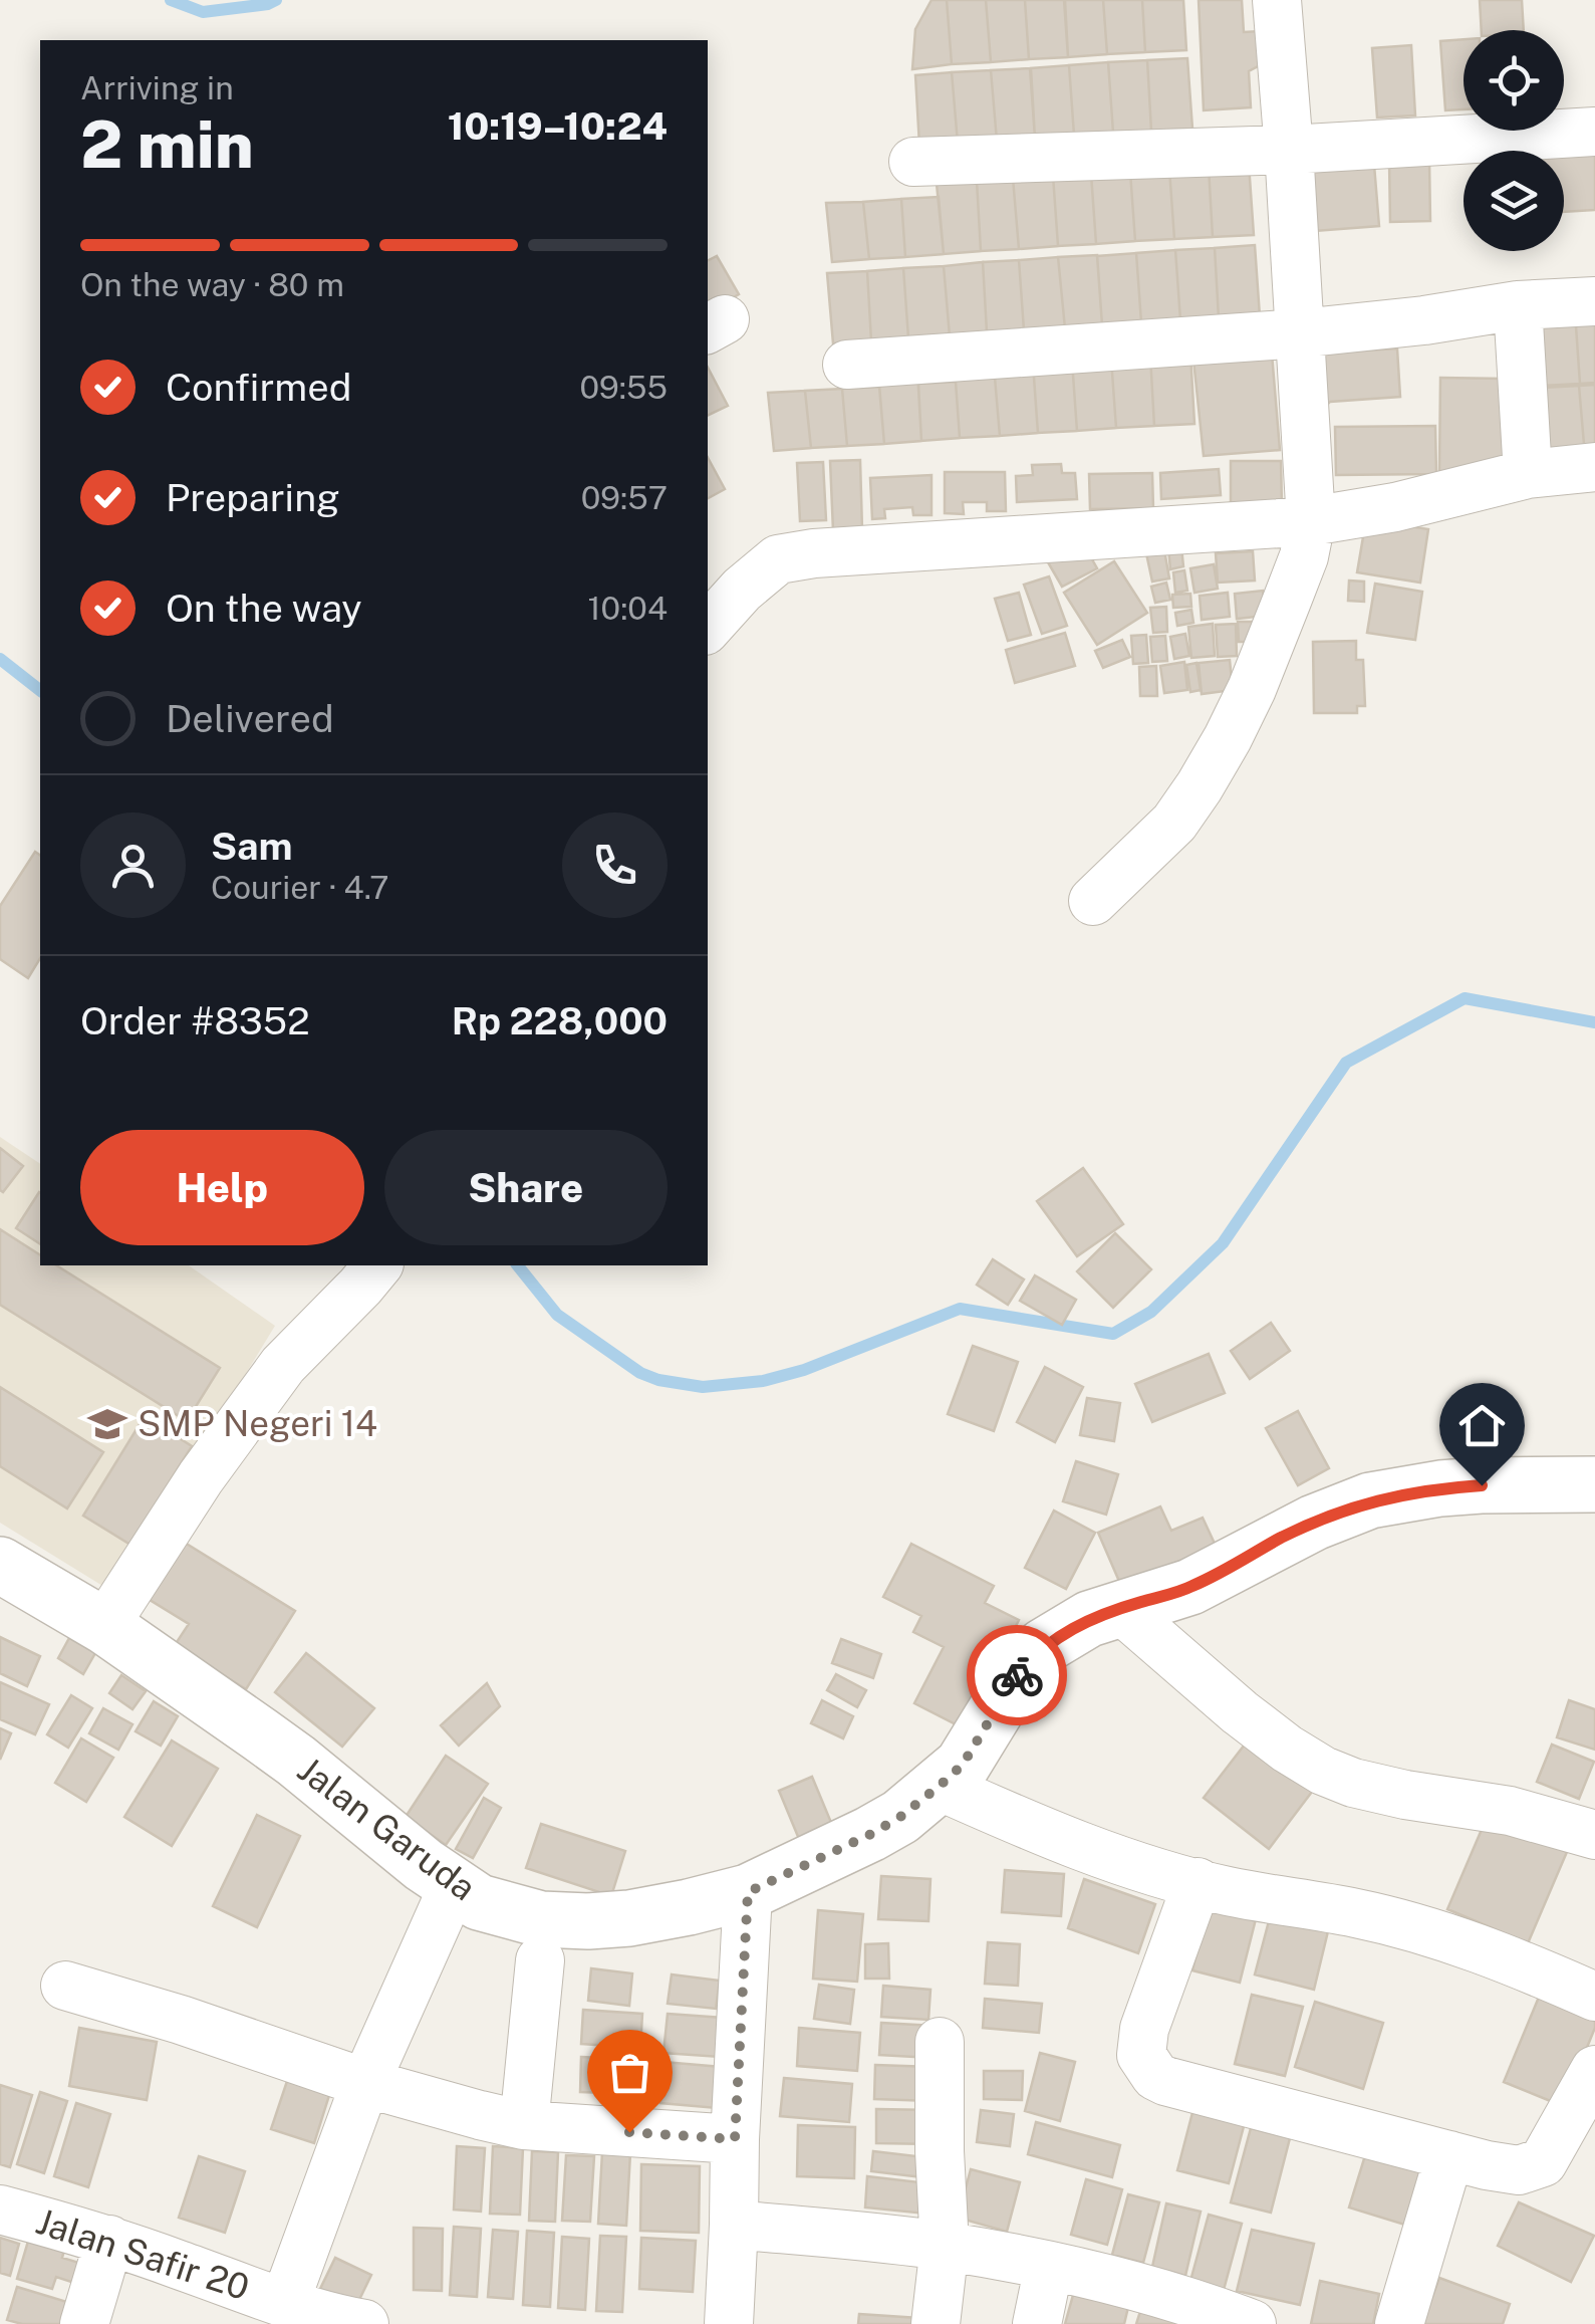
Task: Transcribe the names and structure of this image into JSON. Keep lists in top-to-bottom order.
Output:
{
  "streets": {
    "street": ["Jalan Garuda", "Jalan Safir 20"]
  },
  "places": {
    "school or university": ["SMP Negeri 14"]
  },
  "page": {
    "heading": ["2 min", "Arriving in", "10:19–10:24"],
    "panel": [
      "Sam",
      "Courier · 4.7",
      "Order #8352",
      "Rp 228,000"
    ],
    "bar": "On the way · 80 m",
    "list": [
      ["Confirmed", "09:55"],
      ["Preparing", "09:57"],
      ["On the way", "10:04"],
      "Delivered"
    ],
    "buttons": ["Help", "Share"]
  }
}
